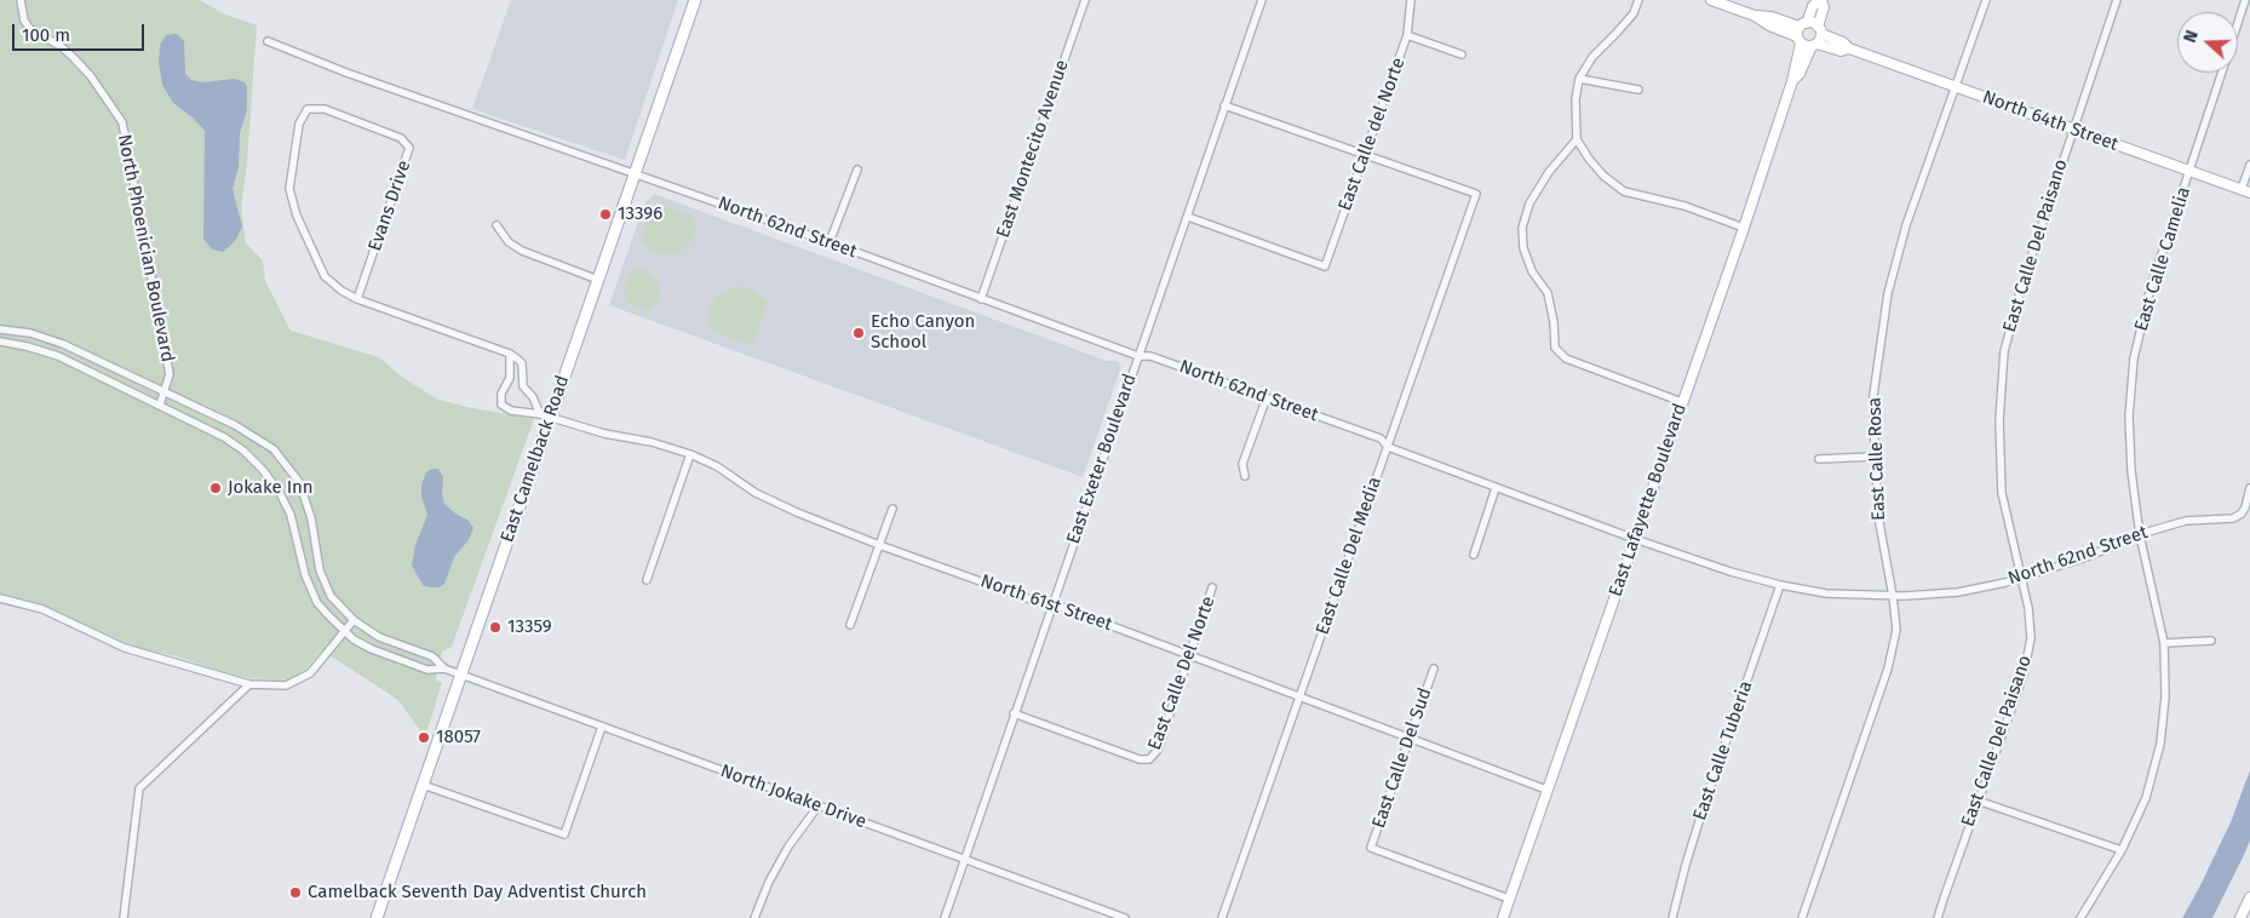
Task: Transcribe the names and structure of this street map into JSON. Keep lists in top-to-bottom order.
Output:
{
  "streets": {
    "main road": ["East Camelback Road"],
    "street": [
      "North 64th Street",
      "East Calle del Norte",
      "East Montecito Avenue",
      "Evans Drive",
      "North 62nd Street",
      "East Calle Del Paisano",
      "North Phoenician Boulevard",
      "East Calle Camelia",
      "East Exeter Boulevard",
      "East Calle Rosa",
      "East Lafayette Boulevard",
      "East Calle Del Media",
      "North 61st Street",
      "East Calle Del Norte",
      "East Calle Tuberia",
      "East Calle Del Sud",
      "North Jokake Drive"
    ]
  },
  "crossings": [
    ["North 64th Street", "East Calle Del Paisano"],
    ["North 64th Street", "East Calle Camelia"],
    ["North 64th Street", "East Calle Rosa"],
    ["North 64th Street", "East Lafayette Boulevard"],
    ["East Calle del Norte", "East Exeter Boulevard"],
    ["East Calle del Norte", "East Calle Del Media"],
    ["East Montecito Avenue", "North 62nd Street"],
    ["North 62nd Street", "East Calle Del Paisano"],
    ["North 62nd Street", "East Calle Camelia"],
    ["North 62nd Street", "East Camelback Road"],
    ["North 62nd Street", "East Exeter Boulevard"],
    ["North 62nd Street", "East Calle Rosa"],
    ["North 62nd Street", "East Lafayette Boulevard"],
    ["North 62nd Street", "East Calle Del Media"],
    ["North 62nd Street", "East Calle Tuberia"],
    ["North Phoenician Boulevard", "East Camelback Road"],
    ["North Phoenician Boulevard", "North Jokake Drive"],
    ["East Camelback Road", "North 61st Street"],
    ["East Camelback Road", "North Jokake Drive"],
    ["East Exeter Boulevard", "North 61st Street"],
    ["East Exeter Boulevard", "East Calle Del Norte"],
    ["East Exeter Boulevard", "North Jokake Drive"],
    ["East Lafayette Boulevard", "North 61st Street"],
    ["East Lafayette Boulevard", "East Calle Del Sud"],
    ["East Calle Del Media", "North 61st Street"],
    ["North 61st Street", "East Calle Del Norte"],
    ["North 61st Street", "East Calle Del Sud"]
  ],
  "places": [
    "13396",
    "Echo Canyon School",
    "Jokake Inn",
    "13359",
    "18057",
    "Camelback Seventh Day Adventist Church"
  ],
  "scale_bar": "100 m",
  "north": "left"
}
